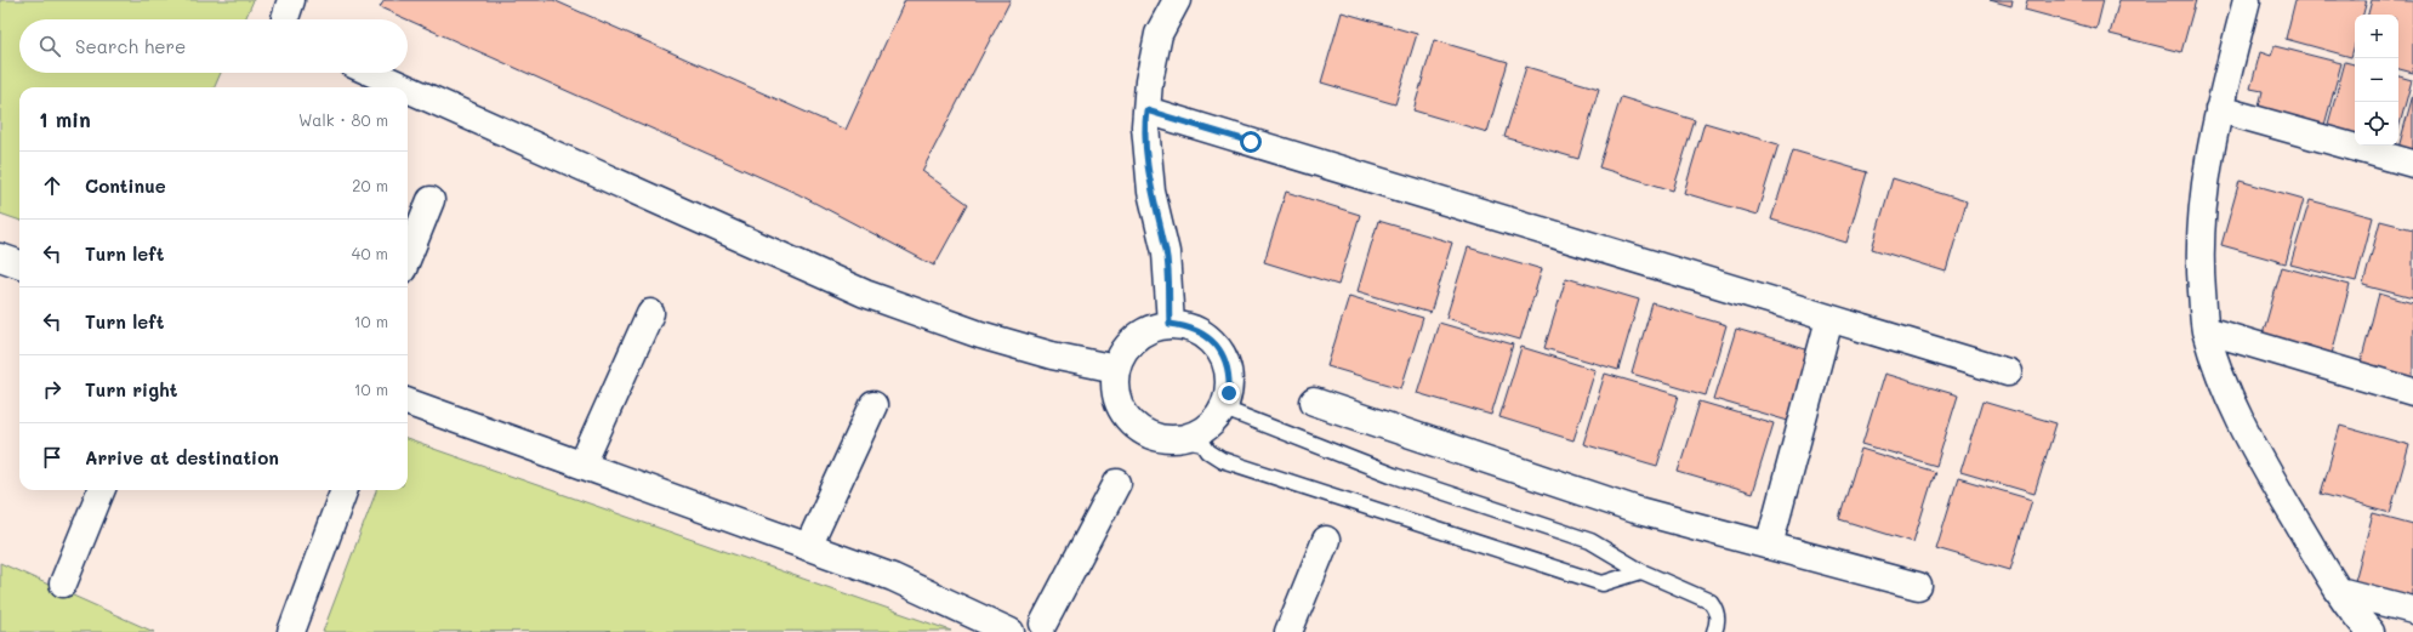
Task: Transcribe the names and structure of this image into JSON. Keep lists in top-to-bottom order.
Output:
{
  "page": {
    "map_buttons": ["+", "−"],
    "search": "Search here",
    "heading": ["1 min", "Walk · 80 m"],
    "list": [
      ["Continue", "20 m"],
      ["Turn left", "40 m"],
      ["Turn left", "10 m"],
      ["Turn right", "10 m"],
      "Arrive at destination"
    ]
  }
}
